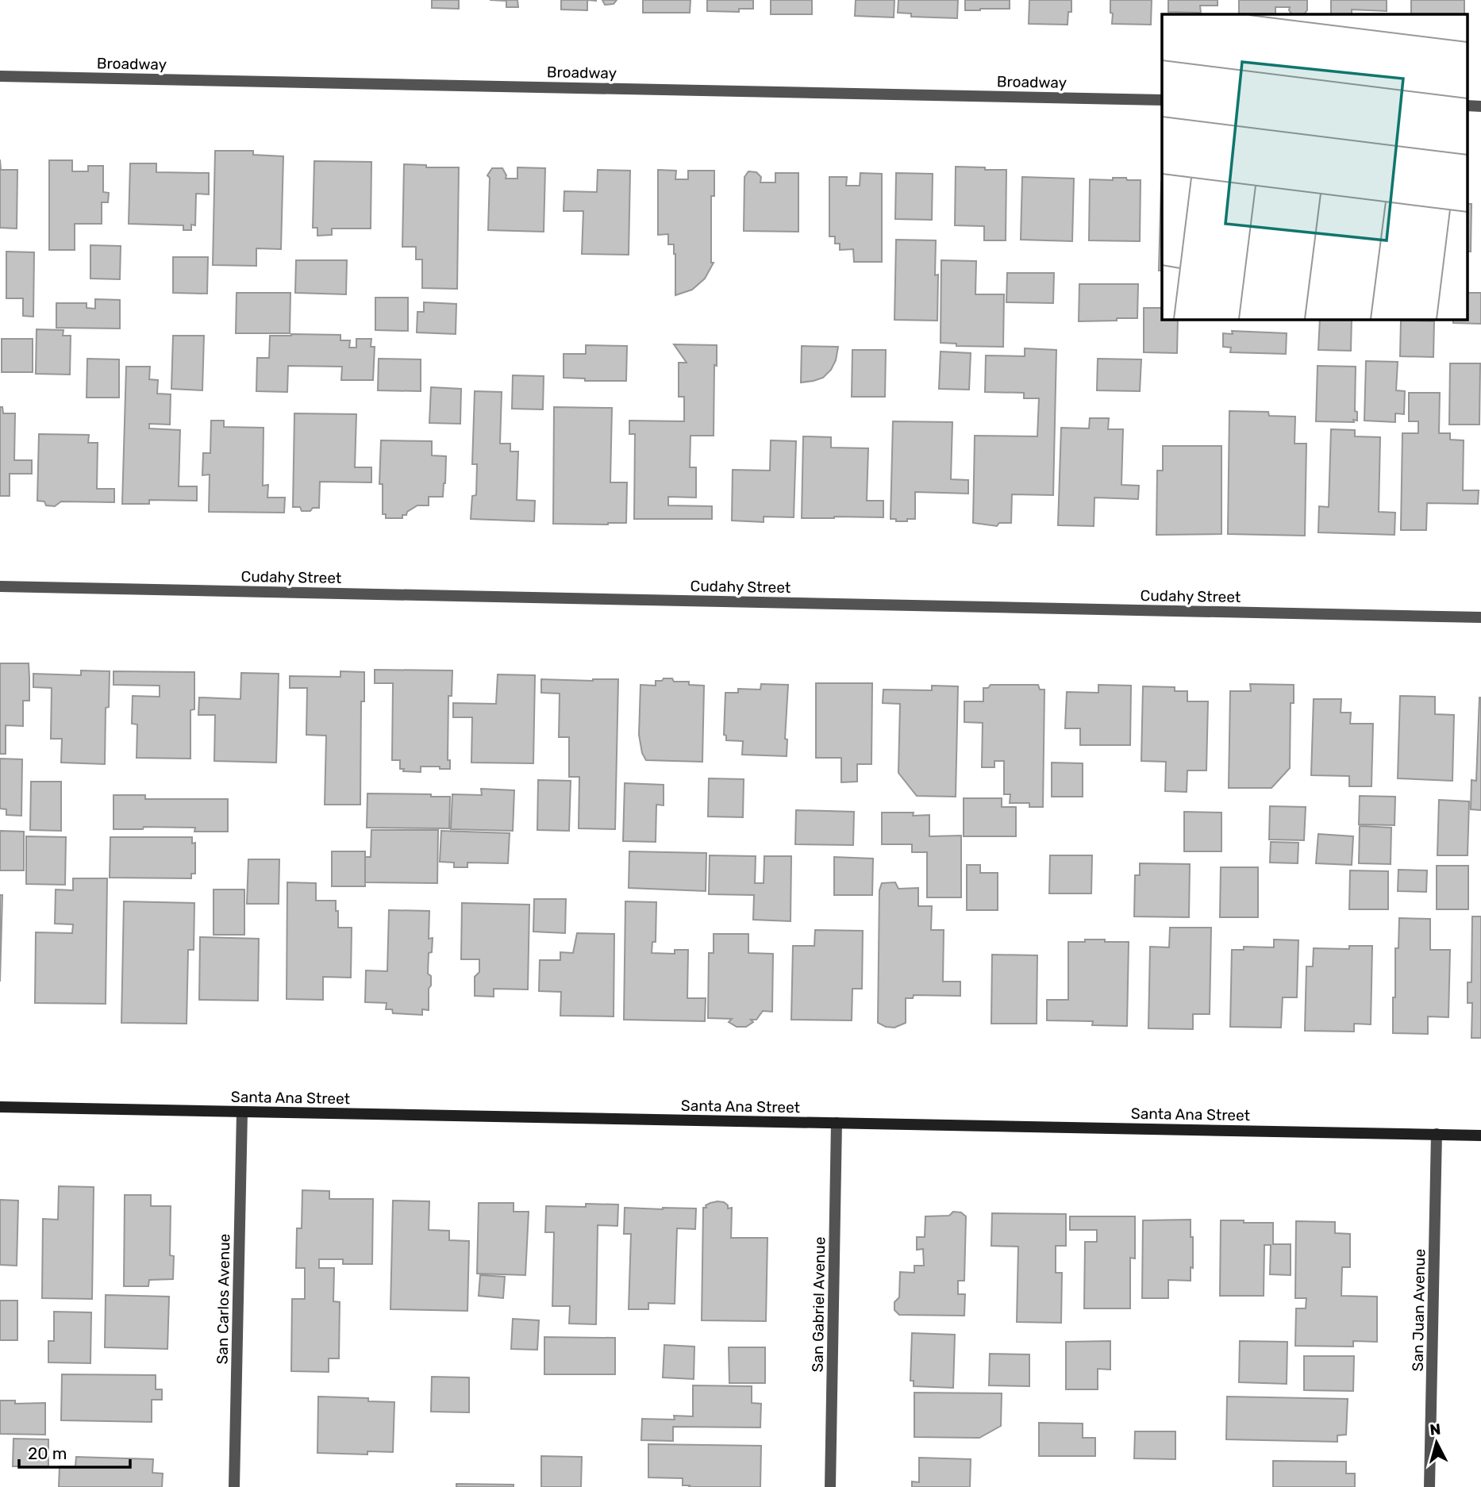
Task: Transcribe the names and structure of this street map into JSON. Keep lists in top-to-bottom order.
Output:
{
  "streets": {
    "street": [
      "Broadway",
      "Cudahy Street",
      "Santa Ana Street",
      "San Carlos Avenue",
      "San Gabriel Avenue",
      "San Juan Avenue"
    ]
  },
  "crossings": [
    ["Santa Ana Street", "San Carlos Avenue"],
    ["Santa Ana Street", "San Gabriel Avenue"],
    ["Santa Ana Street", "San Juan Avenue"]
  ],
  "scale_bar": "20 m",
  "north": "top"
}
